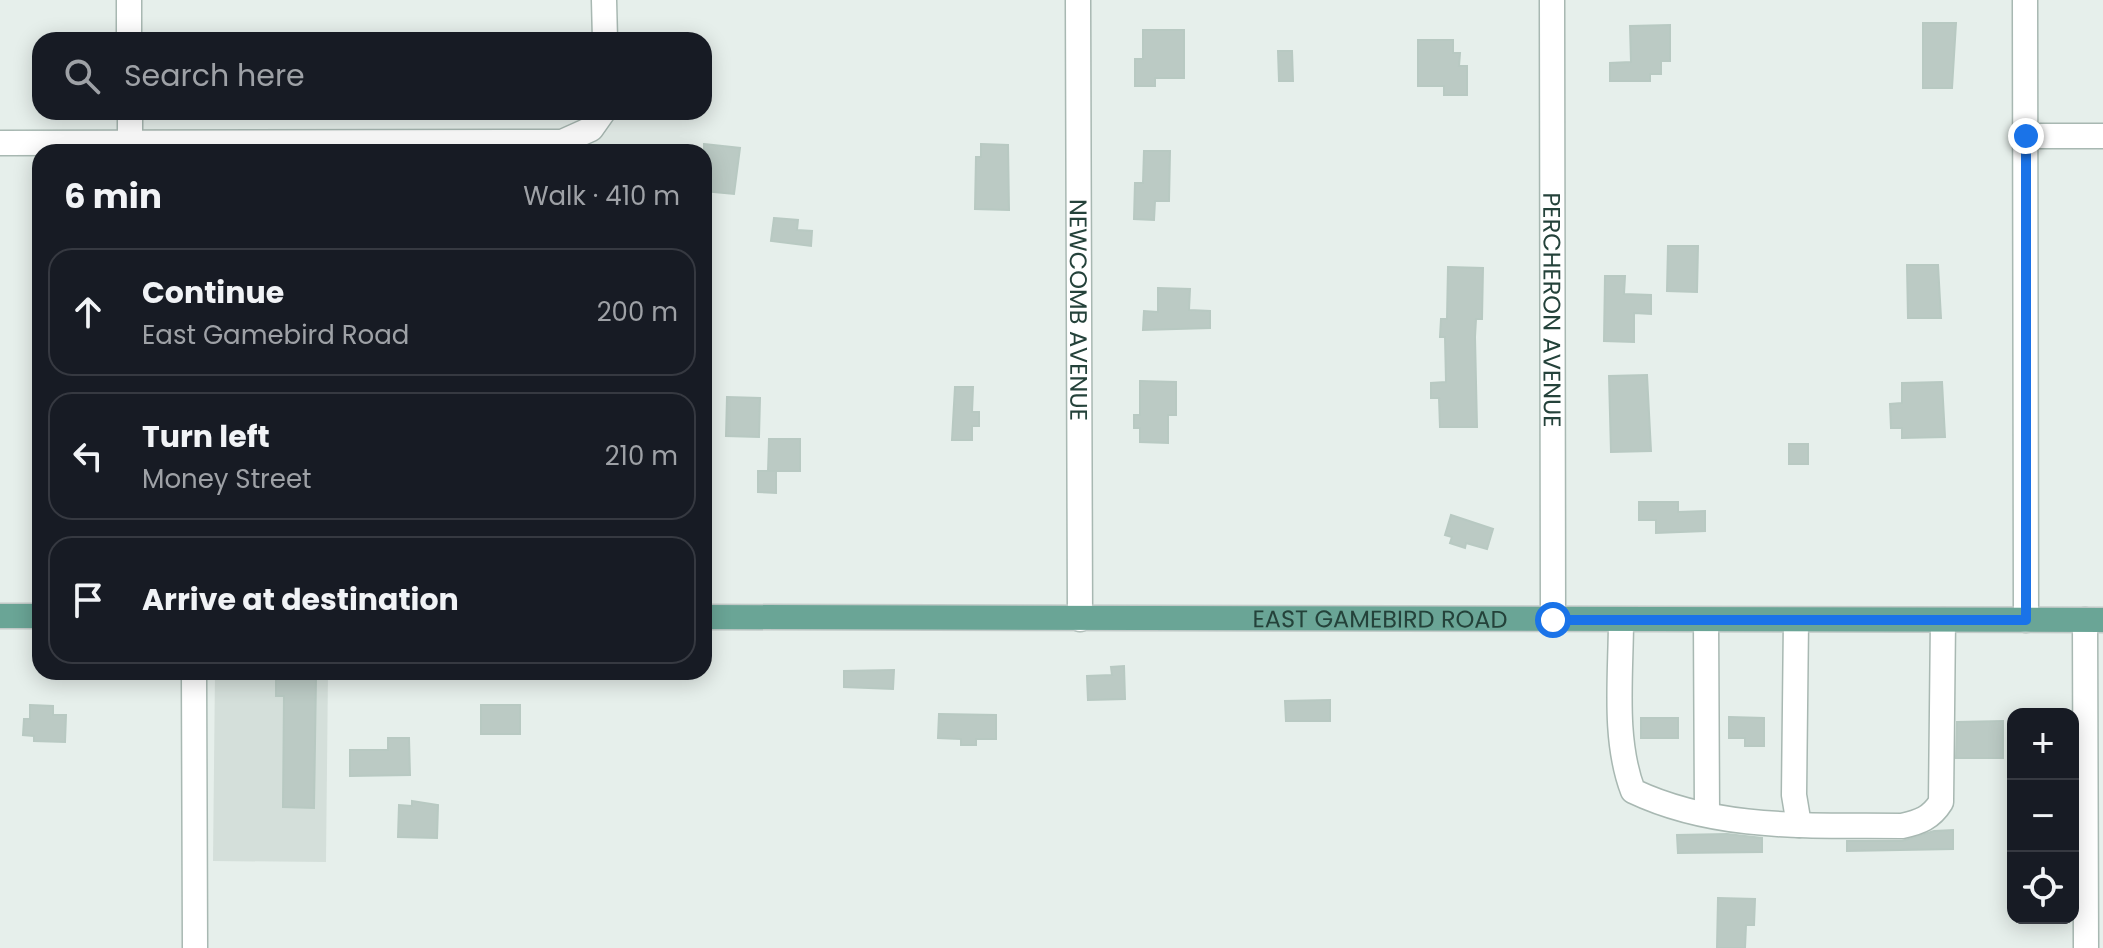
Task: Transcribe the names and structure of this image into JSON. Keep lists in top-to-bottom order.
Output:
{
  "streets": {
    "main road": ["EAST GAMEBIRD ROAD"],
    "street": ["NEWCOMB AVENUE", "PERCHERON AVENUE"]
  },
  "crossings": [
    ["NEWCOMB AVENUE", "EAST GAMEBIRD ROAD"],
    ["PERCHERON AVENUE", "EAST GAMEBIRD ROAD"]
  ],
  "page": {
    "search": "Search here",
    "heading": ["6 min", "Walk · 410 m"],
    "list": [
      ["Continue", "East Gamebird Road", "200 m"],
      ["Turn left", "Money Street", "210 m"],
      "Arrive at destination"
    ],
    "map_buttons": ["+", "−"]
  }
}
